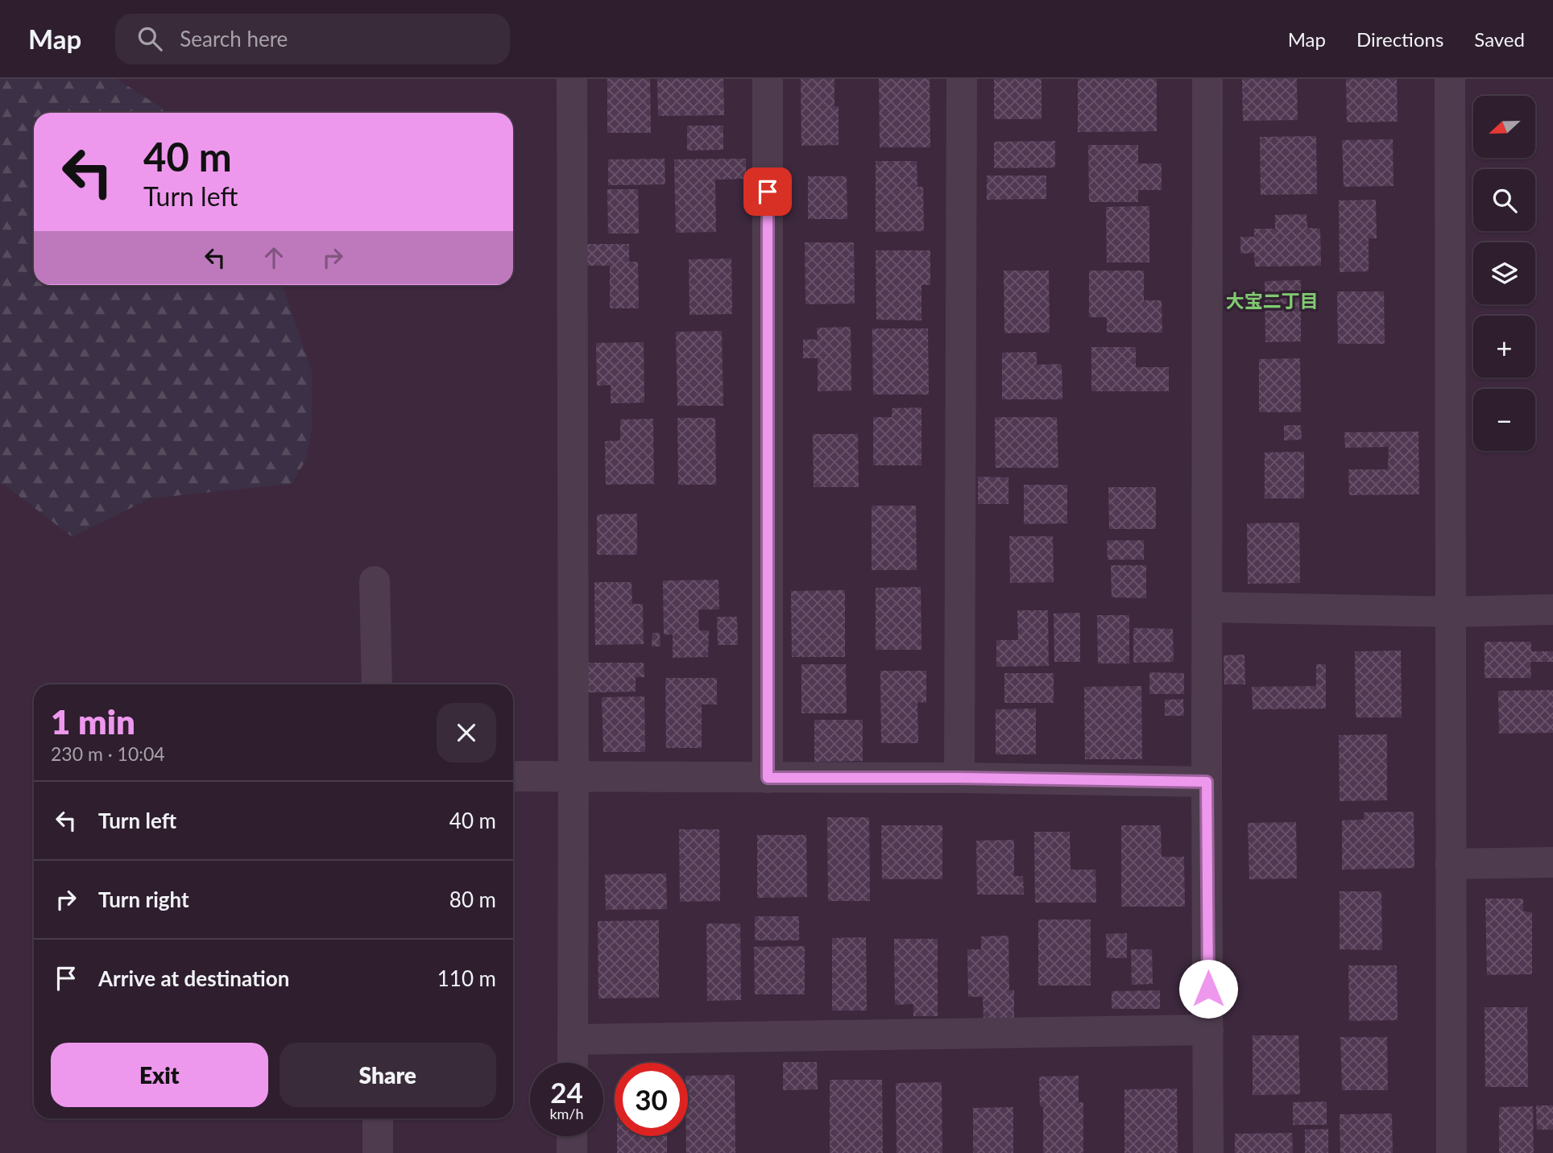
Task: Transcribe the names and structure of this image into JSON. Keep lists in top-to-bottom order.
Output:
{
  "districts": ["大宝二丁目"],
  "north": "left",
  "page": {
    "header": "Map",
    "search": "Search here",
    "nav": ["Map", "Directions", "Saved"],
    "map_buttons": ["+", "−"],
    "turn": ["40 m", "Turn left"],
    "heading": ["1 min", "230 m · 10:04"],
    "list": [
      {
        "name": "Turn left",
        "value": "40 m"
      },
      {
        "name": "Turn right",
        "value": "80 m"
      },
      {
        "name": "Arrive at destination",
        "value": "110 m"
      }
    ],
    "buttons": ["Exit", "Share"],
    "speed": "24 km/h",
    "limit": "30"
  }
}
